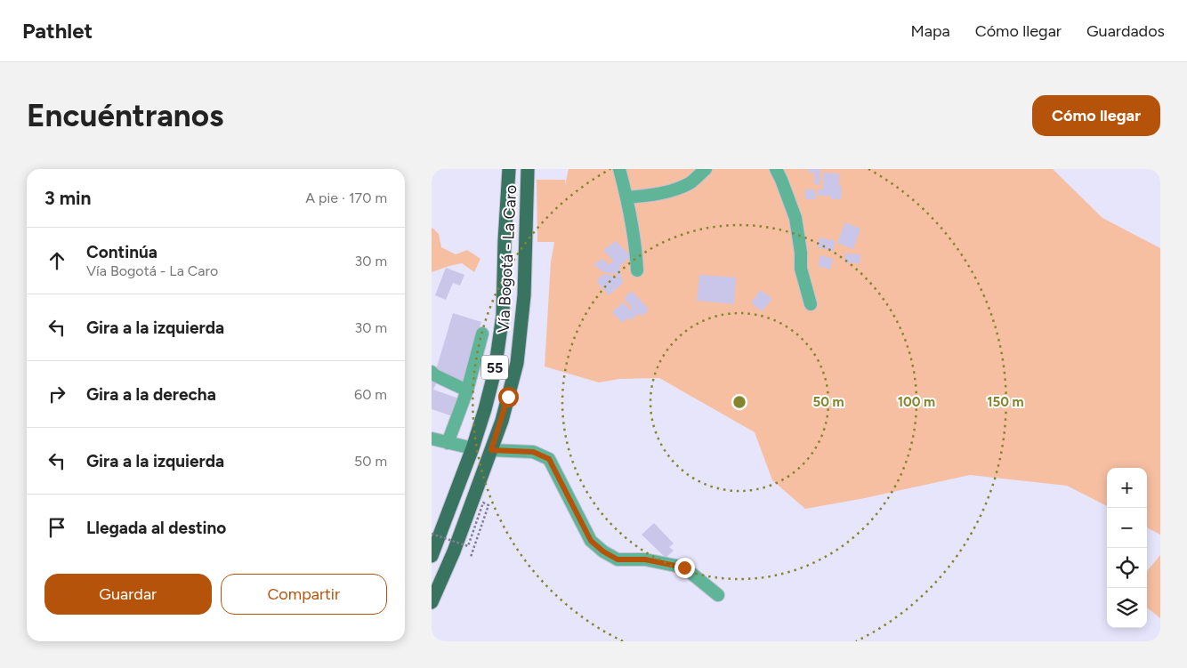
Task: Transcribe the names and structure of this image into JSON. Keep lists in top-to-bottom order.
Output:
{
  "streets": {
    "main road": ["Vía Bogotá - La Caro", "55"]
  },
  "page": {
    "header": "Pathlet",
    "nav": ["Mapa", "Cómo llegar", "Guardados"],
    "buttons": [
      "Cómo llegar",
      ["Guardar", "Compartir"]
    ],
    "title": "Encuéntranos",
    "heading": ["3 min", "A pie · 170 m"],
    "list": [
      ["Continúa", "Vía Bogotá - La Caro", "30 m"],
      ["Gira a la izquierda", "30 m"],
      ["Gira a la derecha", "60 m"],
      ["Gira a la izquierda", "50 m"],
      "Llegada al destino"
    ],
    "map_buttons": ["+", "−"]
  },
  "rings": ["50 m", "100 m", "150 m"]
}
